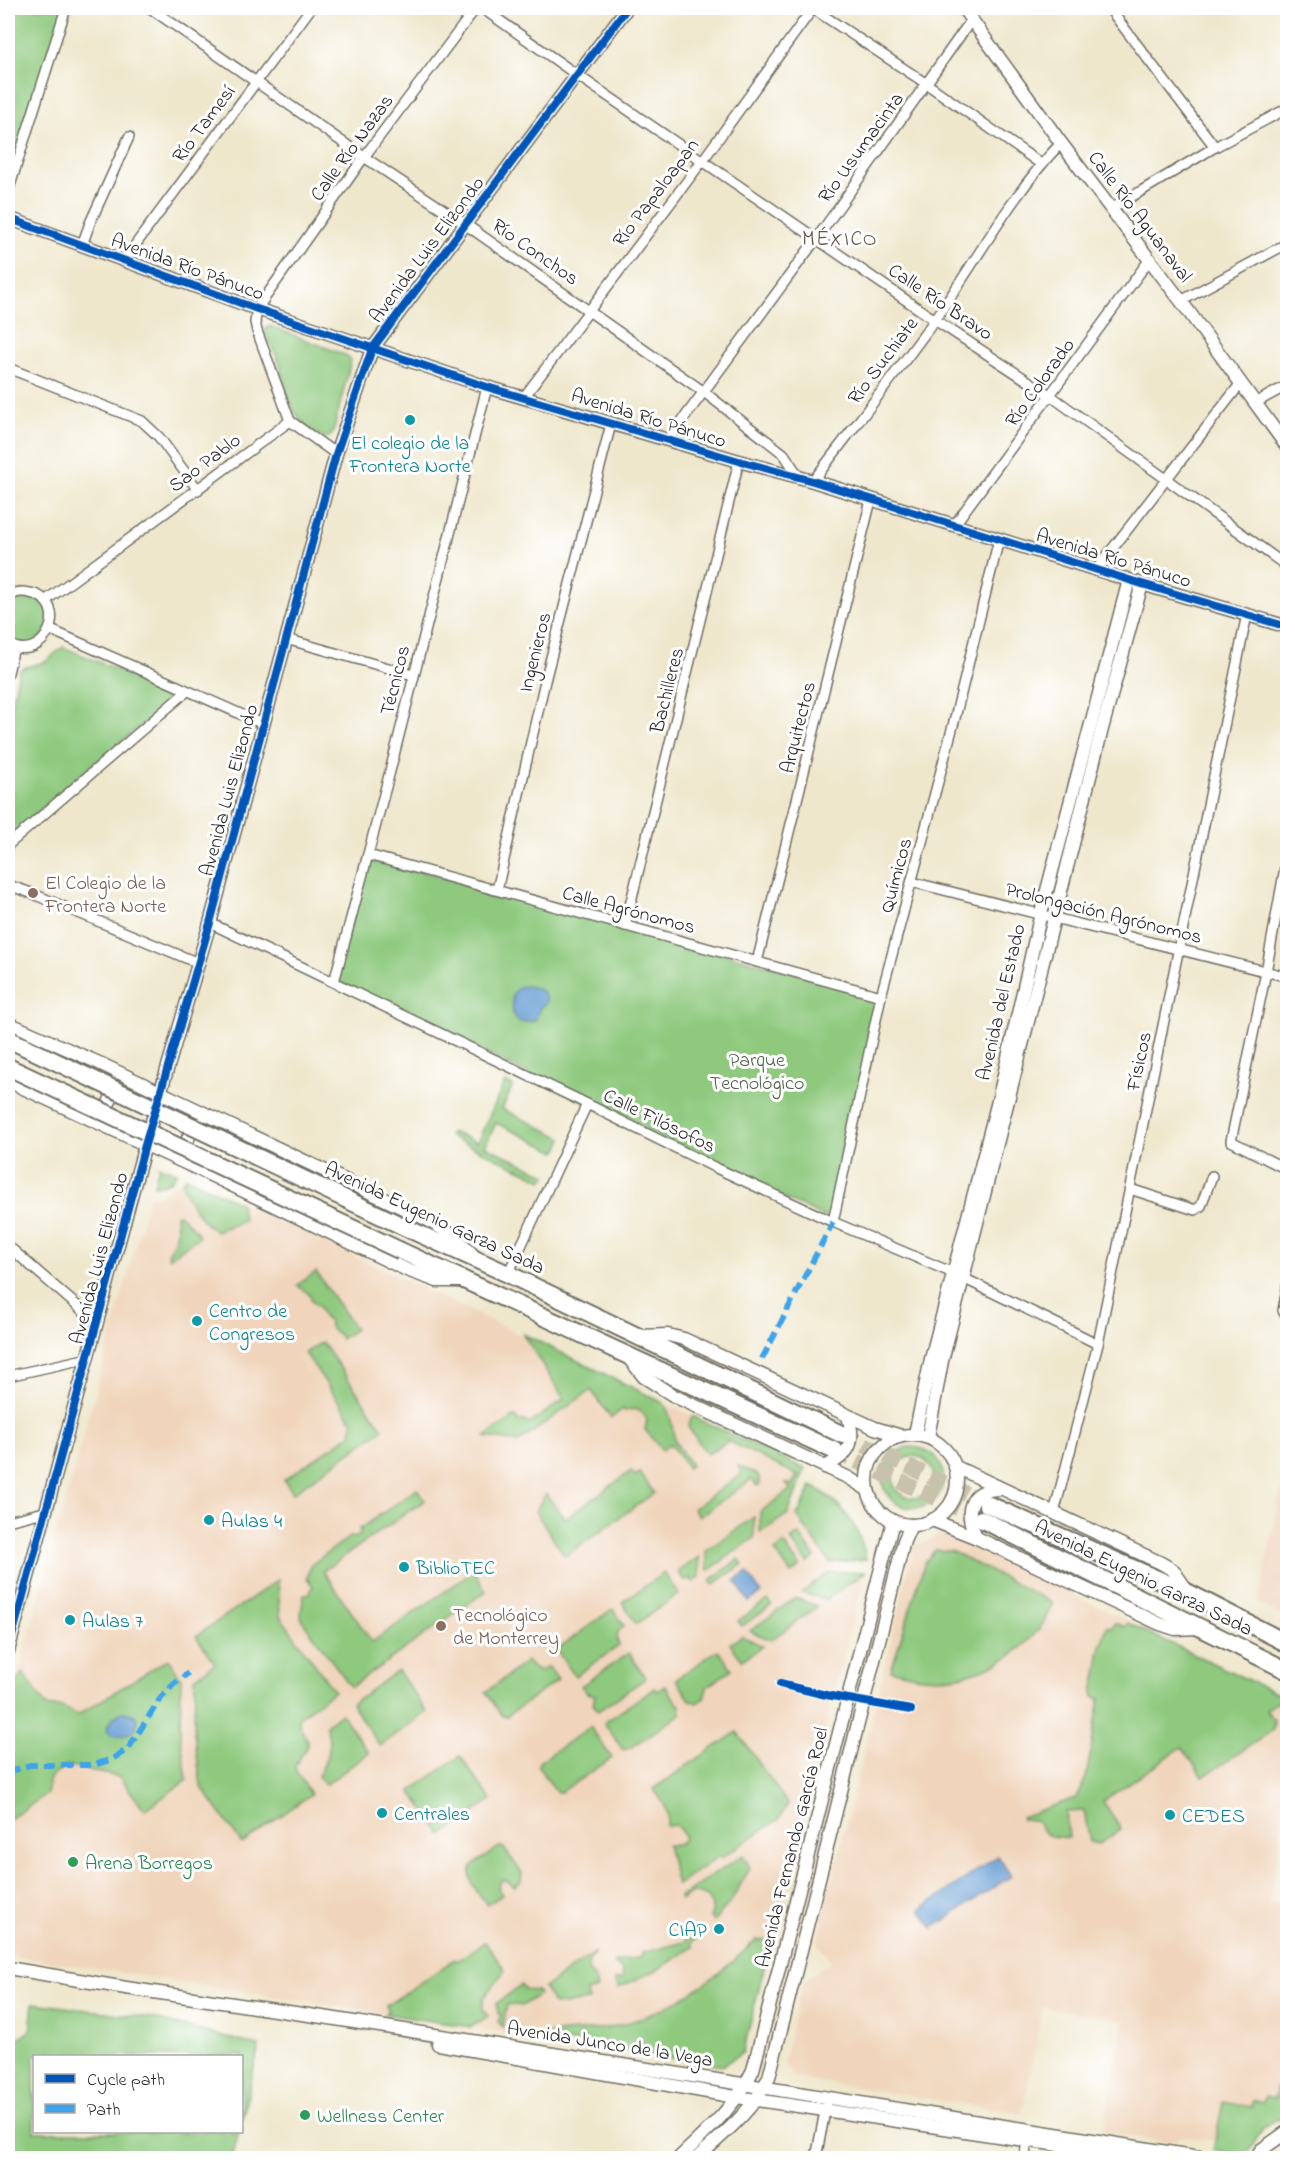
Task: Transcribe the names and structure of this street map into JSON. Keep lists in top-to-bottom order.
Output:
{
  "streets": {
    "highway": ["Avenida Eugenio Garza Sada"],
    "street": [
      "Río Tamesí",
      "Calle Río Nazas",
      "Río Usumacinta",
      "Río Papaloapan",
      "Calle Río Aguanaval",
      "Avenida Luis Elizondo",
      "Río Conchos",
      "Avenida Río Pánuco",
      "Calle Río Bravo",
      "Río Suchiate",
      "Río Colorado",
      "Sao Pablo",
      "Ingenieros",
      "Técnicos",
      "Bachilleres",
      "Arquitectos",
      "Químicos",
      "Calle Agrónomos",
      "Prolongación Agrónomos",
      "Avenida del Estado",
      "Físicos",
      "Calle Filósofos",
      "Avenida Fernando García Roel",
      "Avenida Junco de la Vega"
    ]
  },
  "crossings": [
    ["Río Tamesí", "Río Conchos"],
    ["Río Tamesí", "Avenida Río Pánuco"],
    ["Calle Río Nazas", "Río Conchos"],
    ["Calle Río Nazas", "Avenida Río Pánuco"],
    ["Río Usumacinta", "Calle Río Aguanaval"],
    ["Río Usumacinta", "Río Conchos"],
    ["Río Usumacinta", "Avenida Río Pánuco"],
    ["Río Usumacinta", "Calle Río Bravo"],
    ["Río Papaloapan", "Río Conchos"],
    ["Río Papaloapan", "Avenida Río Pánuco"],
    ["Río Papaloapan", "Calle Río Bravo"],
    ["Calle Río Aguanaval", "Río Suchiate"],
    ["Calle Río Aguanaval", "Río Colorado"],
    ["Avenida Luis Elizondo", "Río Conchos"],
    ["Avenida Luis Elizondo", "Avenida Río Pánuco"],
    ["Avenida Luis Elizondo", "Calle Río Bravo"],
    ["Avenida Luis Elizondo", "Calle Filósofos"],
    ["Río Conchos", "Avenida Río Pánuco"],
    ["Avenida Río Pánuco", "Río Suchiate"],
    ["Avenida Río Pánuco", "Río Colorado"],
    ["Avenida Río Pánuco", "Ingenieros"],
    ["Avenida Río Pánuco", "Técnicos"],
    ["Avenida Río Pánuco", "Bachilleres"],
    ["Avenida Río Pánuco", "Arquitectos"],
    ["Avenida Río Pánuco", "Químicos"],
    ["Avenida Río Pánuco", "Avenida del Estado"],
    ["Avenida Río Pánuco", "Físicos"],
    ["Calle Río Bravo", "Río Suchiate"],
    ["Calle Río Bravo", "Río Colorado"],
    ["Ingenieros", "Calle Agrónomos"],
    ["Técnicos", "Calle Agrónomos"],
    ["Técnicos", "Calle Filósofos"],
    ["Bachilleres", "Calle Agrónomos"],
    ["Arquitectos", "Calle Agrónomos"],
    ["Químicos", "Calle Agrónomos"],
    ["Químicos", "Prolongación Agrónomos"],
    ["Químicos", "Calle Filósofos"],
    ["Prolongación Agrónomos", "Avenida del Estado"],
    ["Prolongación Agrónomos", "Físicos"],
    ["Avenida del Estado", "Calle Filósofos"],
    ["Avenida del Estado", "Avenida Fernando García Roel"],
    ["Físicos", "Calle Filósofos"],
    ["Avenida Fernando García Roel", "Avenida Junco de la Vega"]
  ],
  "districts": ["MÉXICO"],
  "parks": ["Parque Tecnológico"],
  "places": [
    "El colegio de la Frontera Norte",
    "El Colegio de la Frontera Norte",
    "Centro de Congresos",
    "Aulas 4",
    "BiblioTEC",
    "Aulas 7",
    "Tecnológico de Monterrey",
    "Centrales",
    "CEDES",
    "Arena Borregos",
    "CIAP",
    "Wellness Center"
  ],
  "legend": ["Cycle path", "Path"]
}
